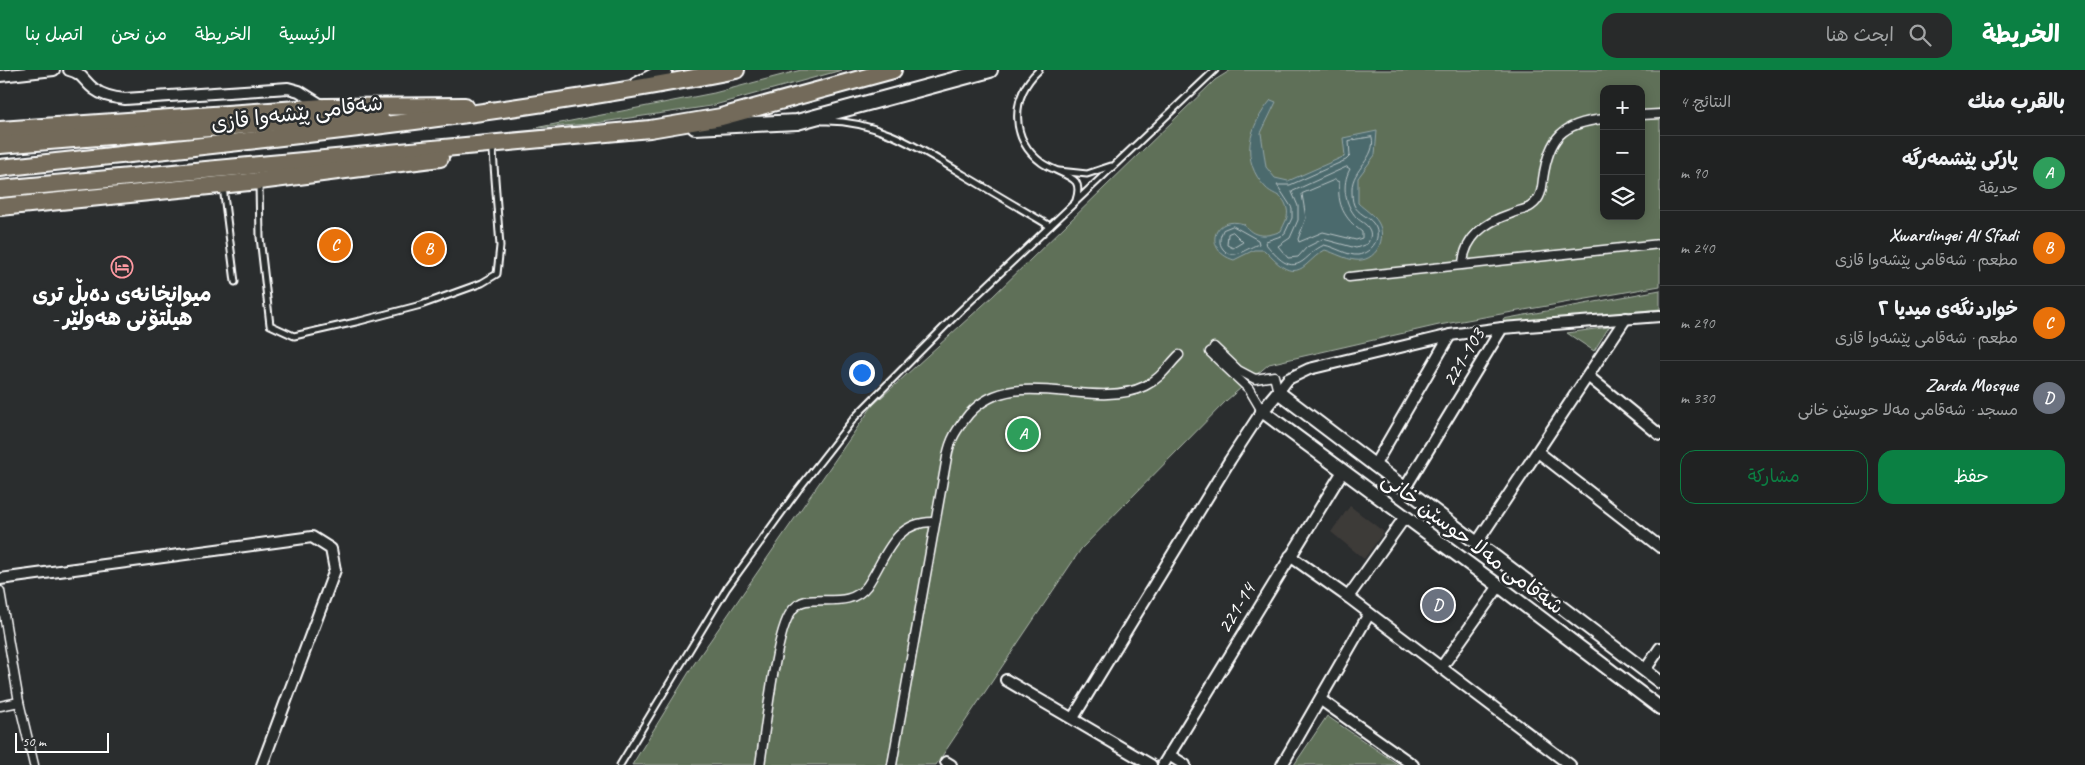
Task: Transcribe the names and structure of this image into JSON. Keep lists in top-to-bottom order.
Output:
{
  "streets": {
    "highway": ["شەقامی پێشەوا قازی"],
    "street": ["221-103", "شەقامی مەلا حوسێن خانی", "221-14"]
  },
  "crossings": [
    ["221-103", "شەقامی مەلا حوسێن خانی"],
    ["شەقامی مەلا حوسێن خانی", "221-14"]
  ],
  "places": {
    "hotel": ["میوانخانەی دەبڵ تری - هیڵتۆنی هەولێر"]
  },
  "scale_bar": "50 m",
  "page": {
    "header": "الخريطة",
    "search": "ابحث هنا",
    "nav": [
      "الرئيسية",
      "الخريطة",
      "من نحن",
      "اتصل بنا"
    ],
    "heading": ["بالقرب منك", "النتائج: 4"],
    "map_buttons": ["+", "−"],
    "list": [
      {
        "mark": "A",
        "name": "پارکی پێشمەرگە",
        "note": "حديقة",
        "value": "90 m"
      },
      {
        "mark": "B",
        "name": "Xwardingei Al Sfadi",
        "note": "مطعم · شەقامی پێشەوا قازی",
        "value": "240 m"
      },
      {
        "mark": "C",
        "name": "خواردنگەی میدیا ٢",
        "note": "مطعم · شەقامی پێشەوا قازی",
        "value": "290 m"
      },
      {
        "mark": "D",
        "name": "Zarda Mosque",
        "note": "مسجد · شەقامی مەلا حوسێن خانی",
        "value": "330 m"
      }
    ],
    "pins": [
      "C",
      "B",
      "A",
      "D"
    ],
    "buttons": ["حفظ", "مشاركة"],
    "scale": "50 m"
  }
}
